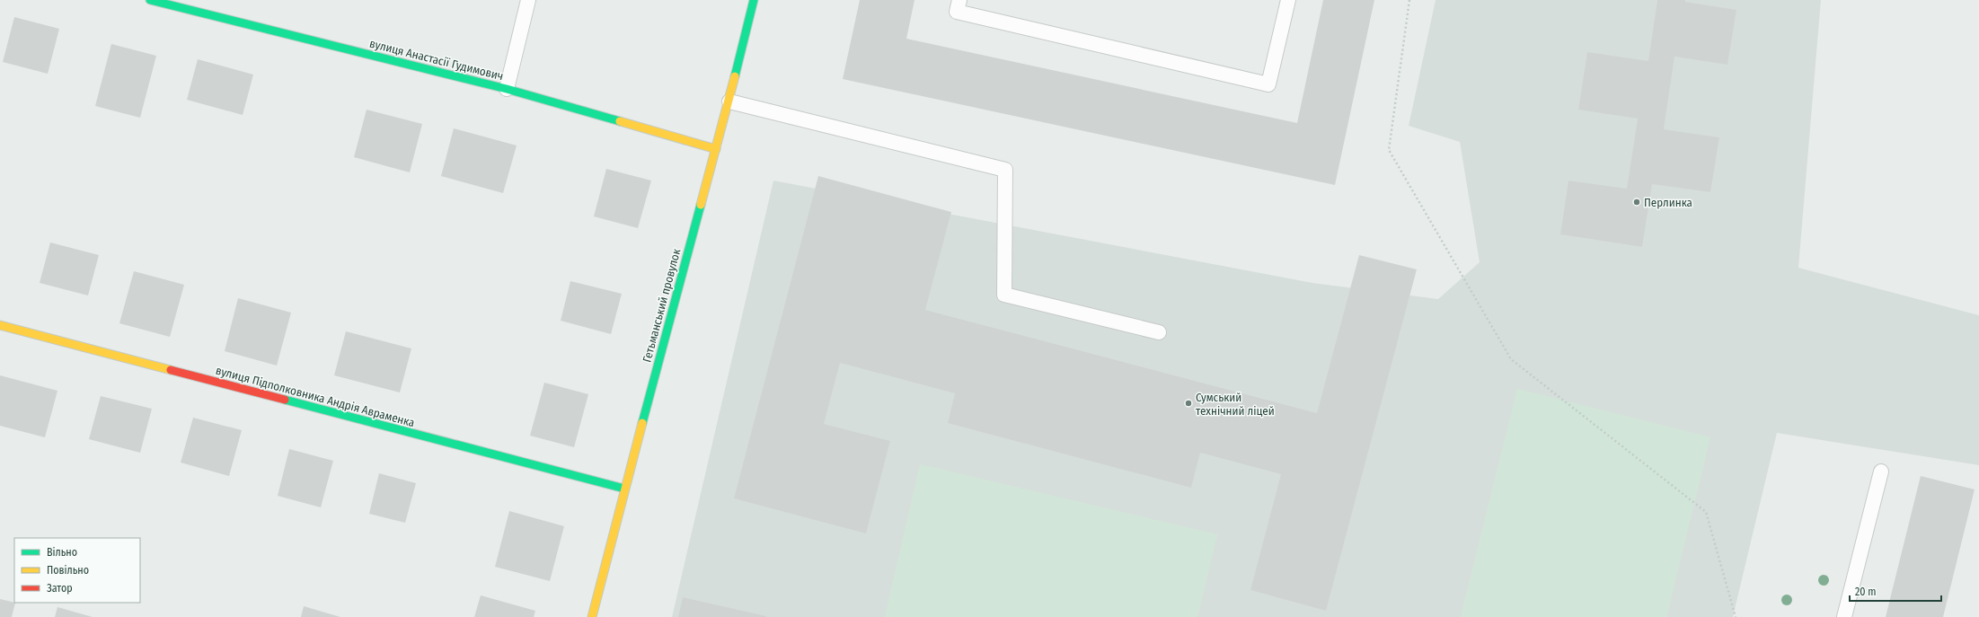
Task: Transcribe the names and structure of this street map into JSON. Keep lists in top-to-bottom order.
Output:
{
  "streets": {
    "street": ["вулиця Анастасії Гудимович", "Гетьманський провулок", "вулиця Підполковника Андрія Авраменка"]
  },
  "crossings": [
    ["вулиця Анастасії Гудимович", "Гетьманський провулок"],
    ["Гетьманський провулок", "вулиця Підполковника Андрія Авраменка"]
  ],
  "places": ["Перлинка", "Сумський технічний ліцей"],
  "legend": ["Вільно", "Повільно", "Затор"],
  "scale_bar": "20 m"
}
